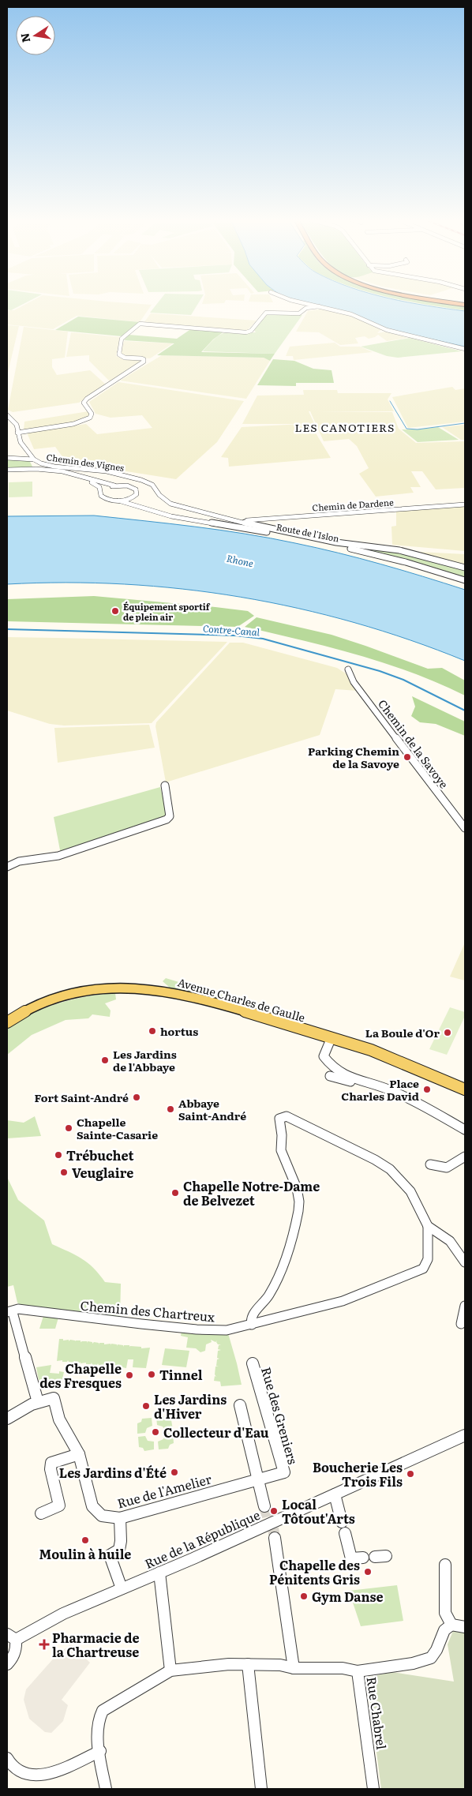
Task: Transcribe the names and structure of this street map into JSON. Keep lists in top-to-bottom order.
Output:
{
  "streets": {
    "main road": ["Avenue Charles de Gaulle"],
    "street": [
      "Chemin des Vignes",
      "Chemin de Dardene",
      "Route de l'Islon",
      "Chemin de la Savoye",
      "Chemin des Chartreux",
      "Rue des Greniers",
      "Rue de l'Amelier",
      "Rue de la République",
      "Rue Chabrel"
    ]
  },
  "crossings": [
    ["Rue des Greniers", "Rue de l'Amelier"]
  ],
  "districts": ["LES CANOTIERS"],
  "water": ["Rhone", "Contre-Canal"],
  "places": {
    "other": [
      "Équipement sportif de plein air",
      "Parking Chemin de la Savoye",
      "hortus",
      "La Boule d'Or",
      "Les Jardins de l'Abbaye",
      "Place Charles David",
      "Fort Saint-André",
      "Abbaye Saint-André",
      "Chapelle Sainte-Casarie",
      "Trébuchet",
      "Veuglaire",
      "Chapelle Notre-Dame de Belvezet",
      "Tinnel",
      "Chapelle des Fresques",
      "Les Jardins d'Hiver",
      "Collecteur d'Eau",
      "Les Jardins d'Été",
      "Boucherie Les Trois Fils",
      "Local Tôtout'Arts",
      "Moulin à huile",
      "Chapelle des Pénitents Gris",
      "Gym Danse"
    ],
    "health": ["Pharmacie de la Chartreuse"]
  },
  "north": "left"
}
